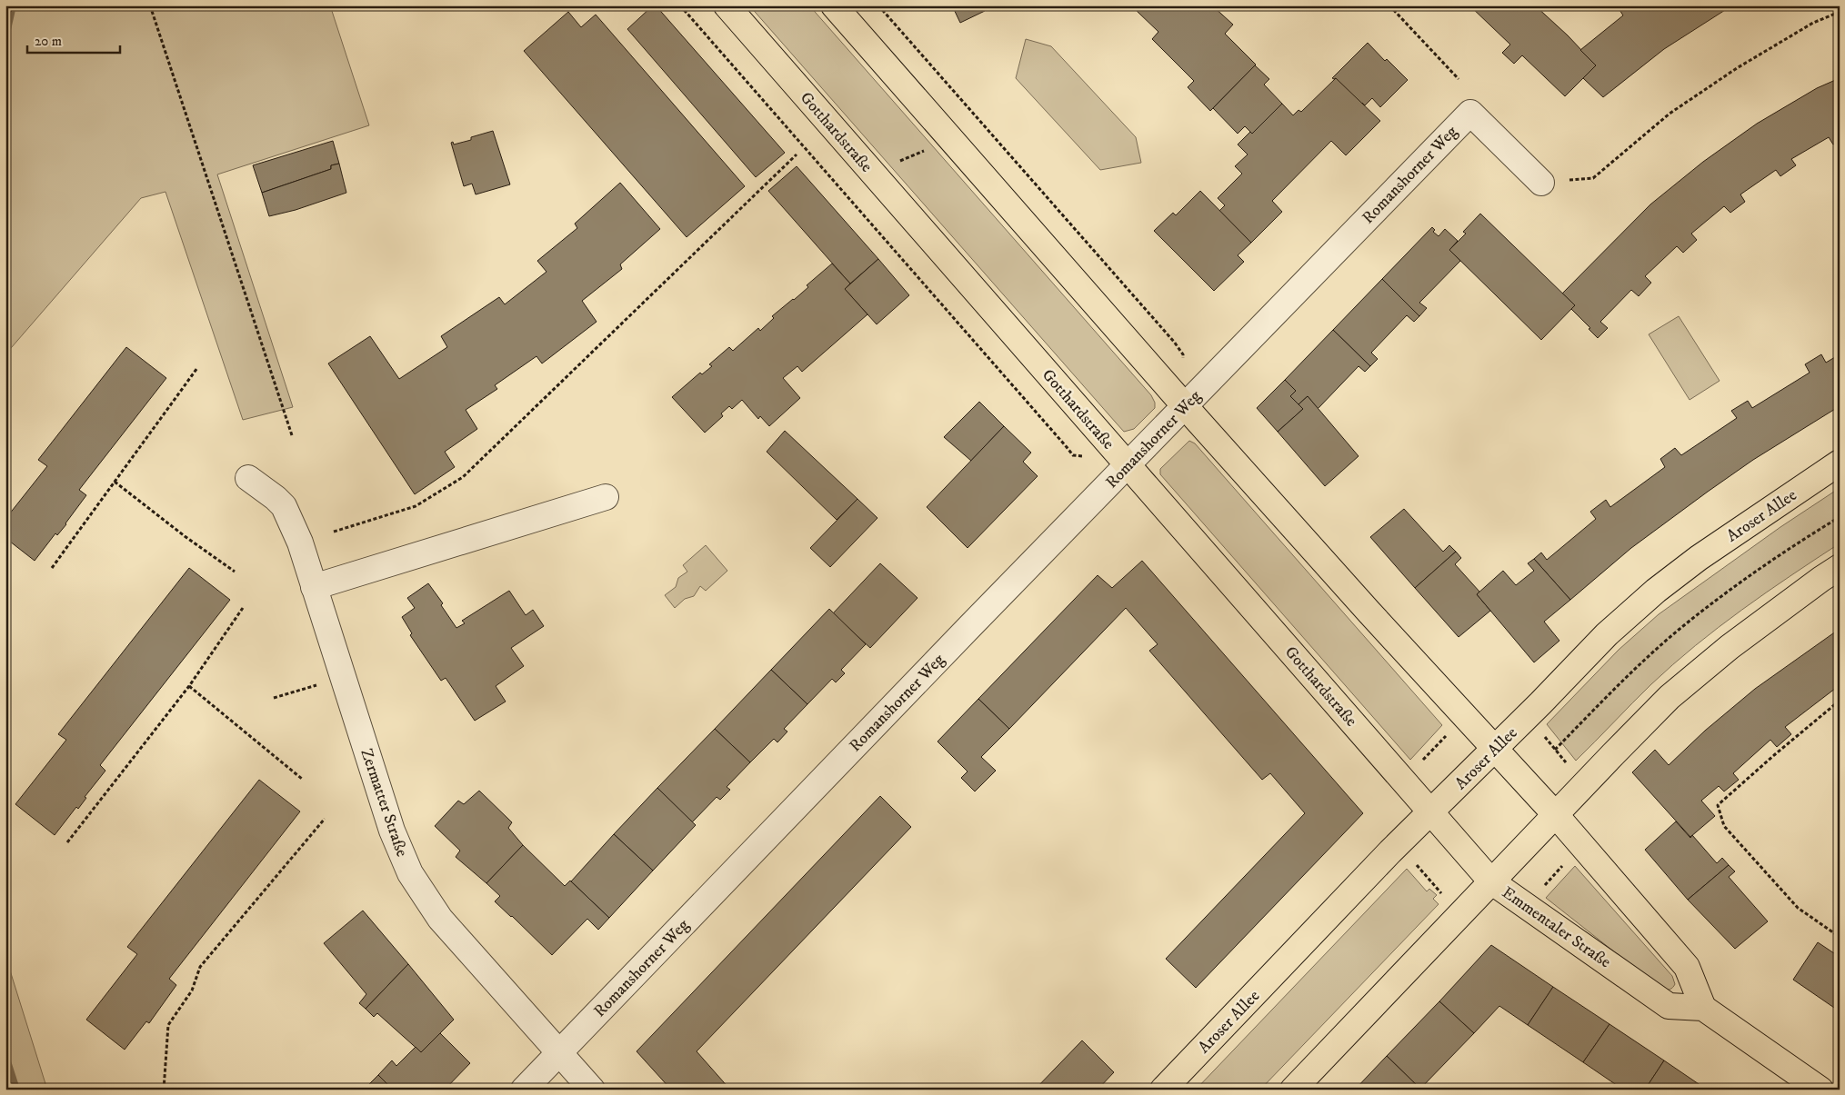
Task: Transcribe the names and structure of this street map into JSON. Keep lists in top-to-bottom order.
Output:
{
  "streets": {
    "main road": ["Gotthardstraße", "Aroser Allee", "Emmentaler Straße"],
    "street": ["Romanshorner Weg", "Zermatter Straße"]
  },
  "crossings": [
    ["Gotthardstraße", "Romanshorner Weg"],
    ["Gotthardstraße", "Aroser Allee"],
    ["Gotthardstraße", "Emmentaler Straße"],
    ["Romanshorner Weg", "Zermatter Straße"],
    ["Aroser Allee", "Emmentaler Straße"]
  ],
  "scale_bar": "20 m"
}
